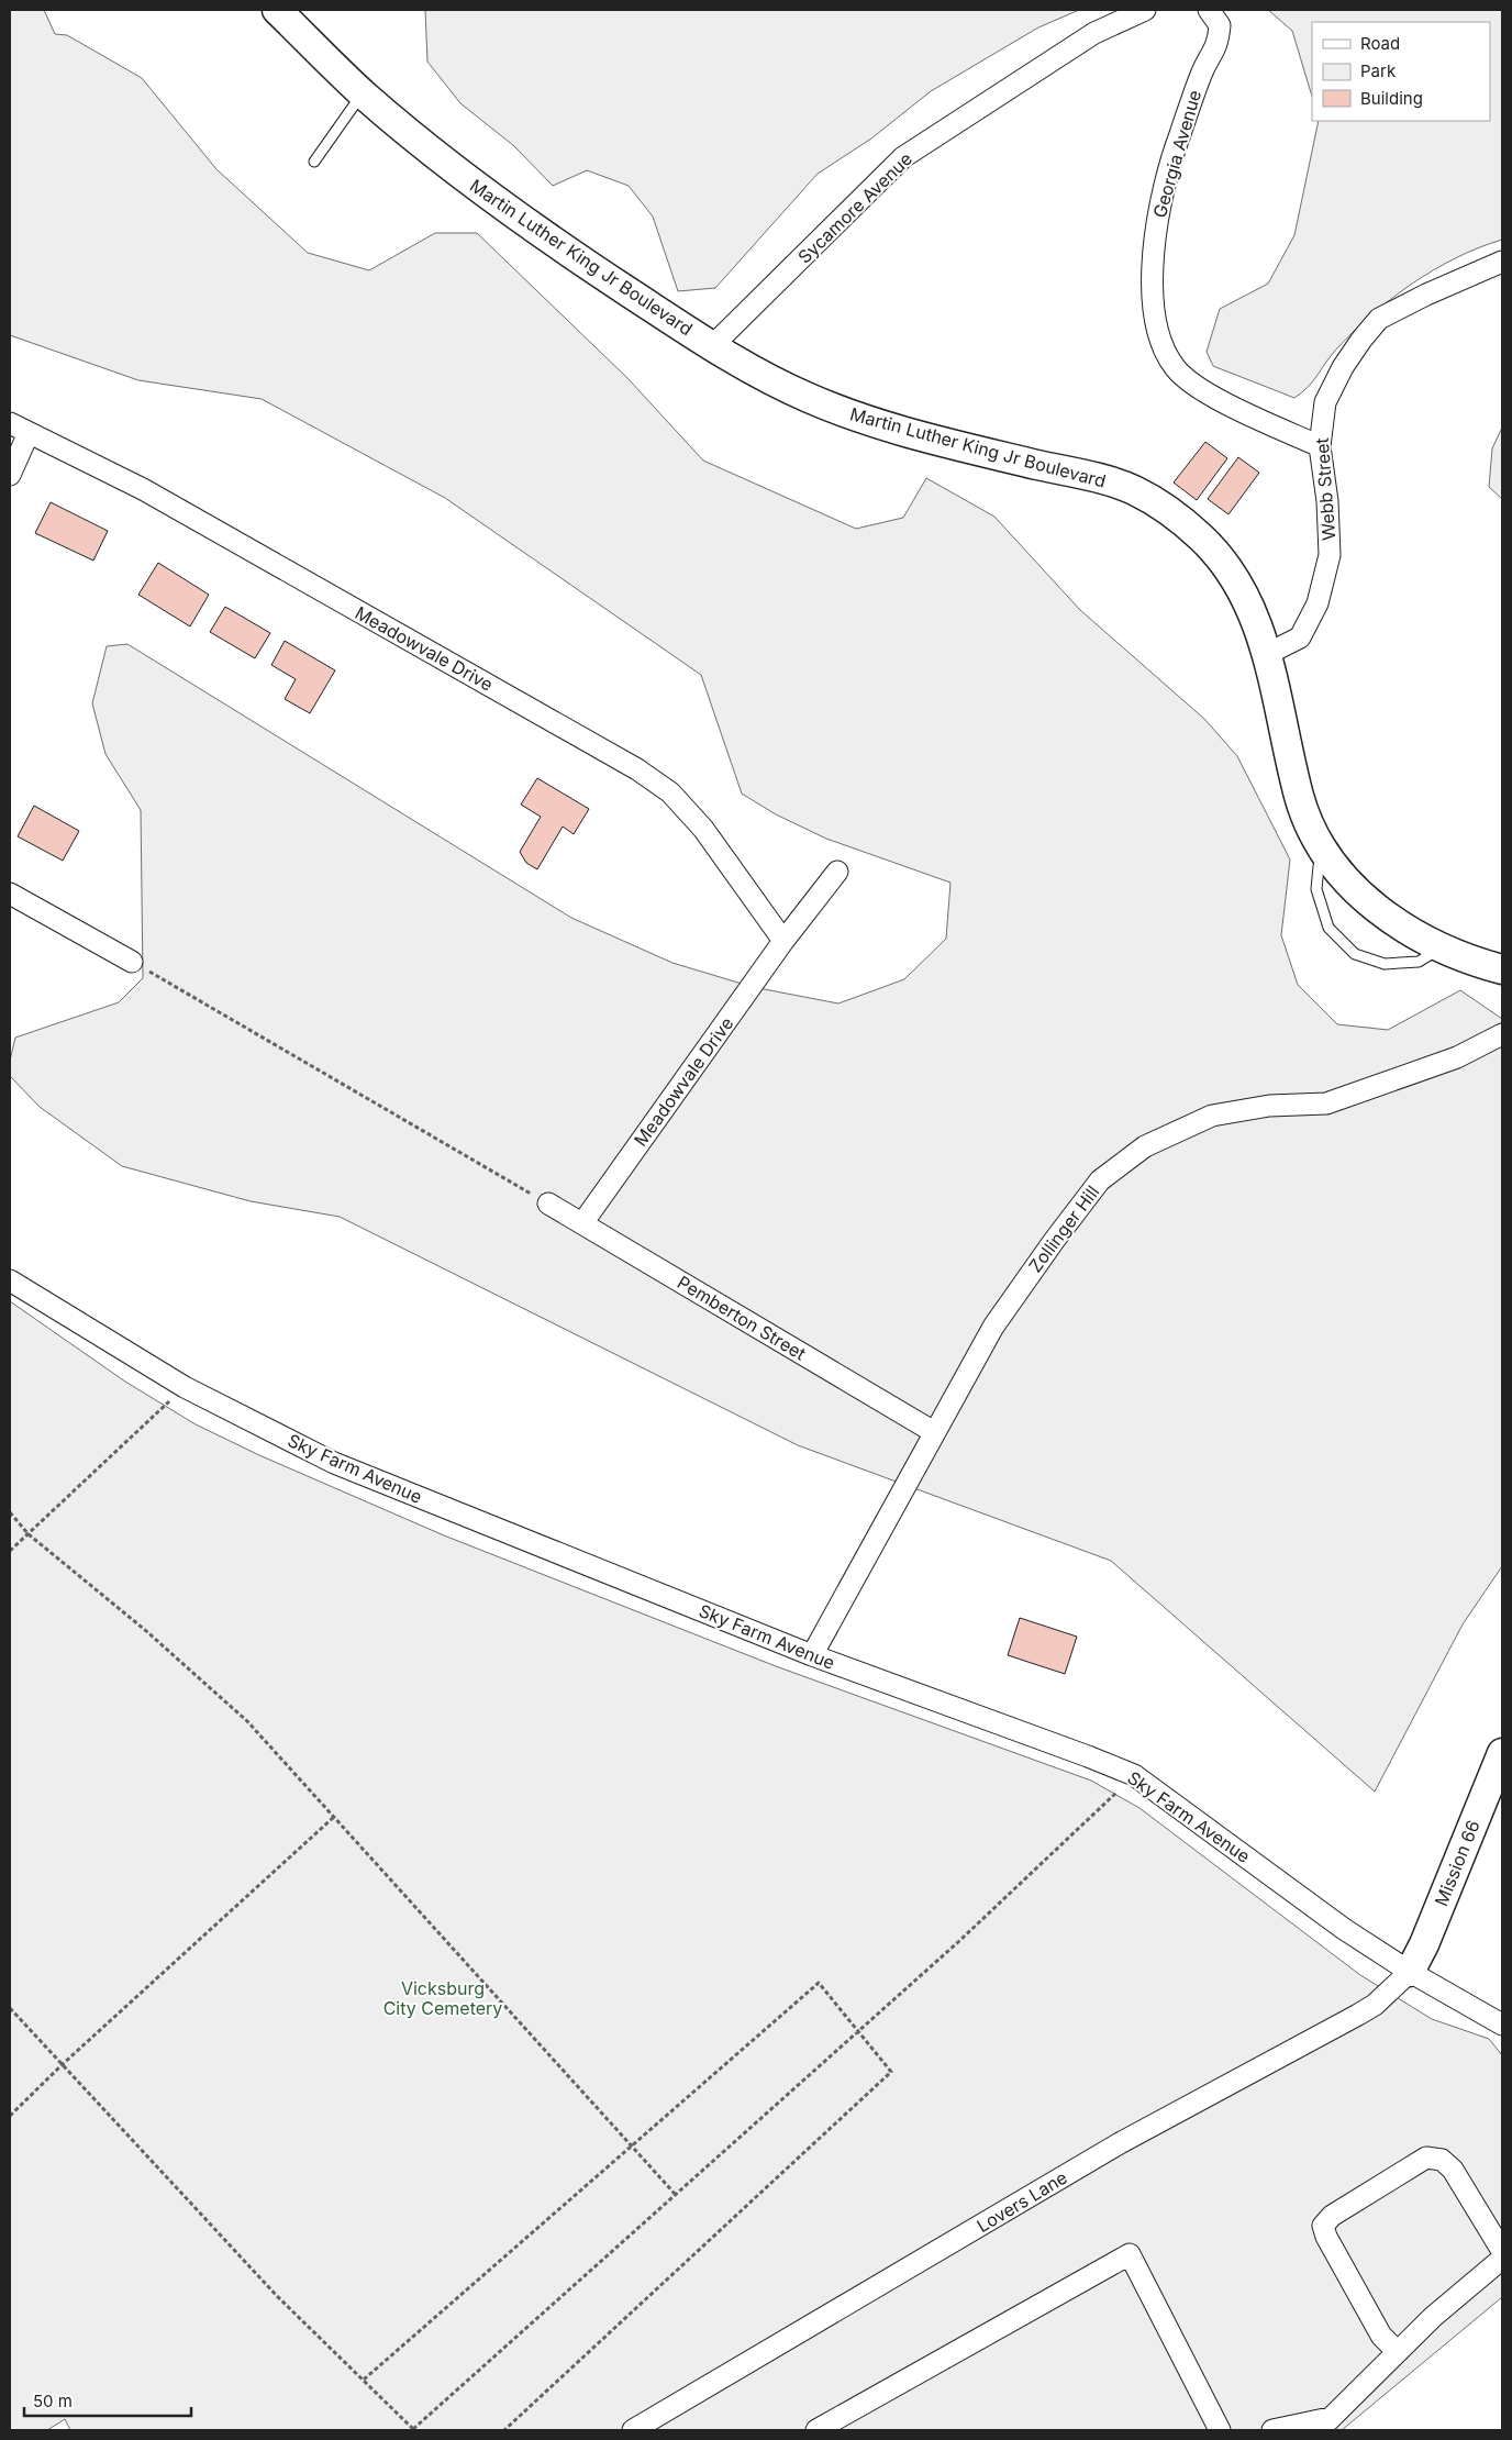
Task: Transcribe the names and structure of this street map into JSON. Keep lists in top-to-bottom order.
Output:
{
  "streets": {
    "street": [
      "Georgia Avenue",
      "Sycamore Avenue",
      "Martin Luther King Jr Boulevard",
      "Webb Street",
      "Meadowvale Drive",
      "Zollinger Hill",
      "Pemberton Street",
      "Sky Farm Avenue",
      "Mission 66",
      "Lovers Lane"
    ]
  },
  "crossings": [
    ["Georgia Avenue", "Webb Street"],
    ["Sycamore Avenue", "Martin Luther King Jr Boulevard"],
    ["Martin Luther King Jr Boulevard", "Webb Street"],
    ["Meadowvale Drive", "Pemberton Street"],
    ["Zollinger Hill", "Pemberton Street"],
    ["Zollinger Hill", "Sky Farm Avenue"],
    ["Sky Farm Avenue", "Mission 66"],
    ["Sky Farm Avenue", "Lovers Lane"],
    ["Mission 66", "Lovers Lane"]
  ],
  "parks": ["Vicksburg City Cemetery"],
  "legend": ["Road", "Park", "Building"],
  "scale_bar": "50 m"
}
